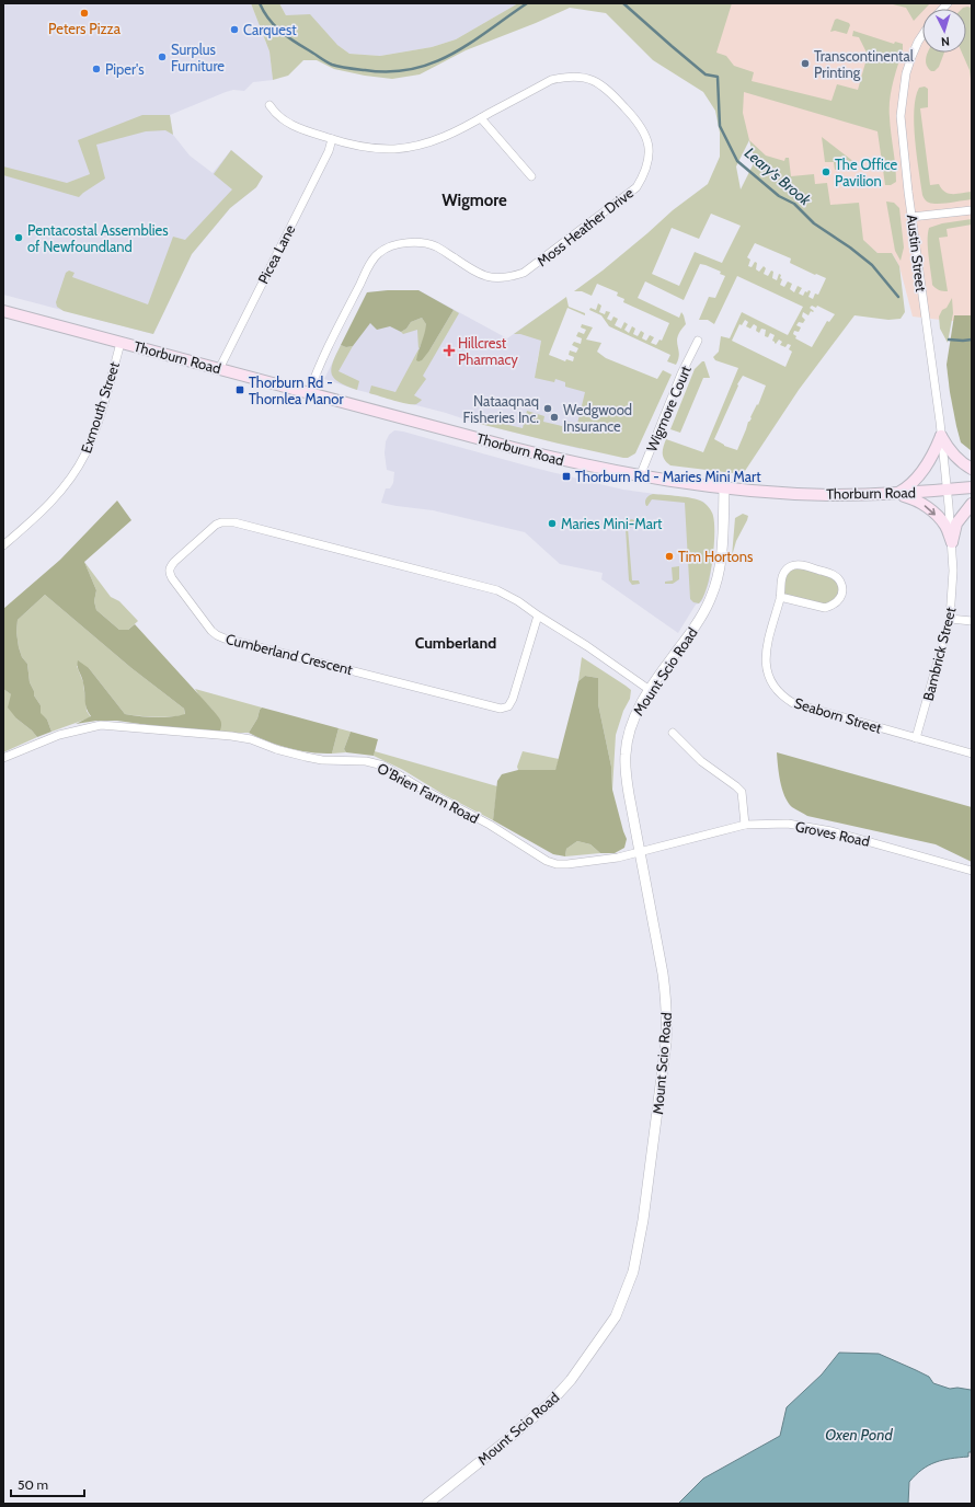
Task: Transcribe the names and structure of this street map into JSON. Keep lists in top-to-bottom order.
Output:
{
  "streets": {
    "main road": ["Thorburn Road"],
    "street": [
      "Moss Heather Drive",
      "Austin Street",
      "Picea Lane",
      "Exmouth Street",
      "Wigmore Court",
      "Cumberland Crescent",
      "Bambrick Street",
      "Mount Scio Road",
      "Seaborn Street",
      "O'Brien Farm Road",
      "Groves Road"
    ]
  },
  "crossings": [
    ["Moss Heather Drive", "Picea Lane"],
    ["Moss Heather Drive", "Thorburn Road"],
    ["Austin Street", "Thorburn Road"],
    ["Austin Street", "Bambrick Street"],
    ["Picea Lane", "Thorburn Road"],
    ["Thorburn Road", "Exmouth Street"],
    ["Thorburn Road", "Wigmore Court"],
    ["Thorburn Road", "Bambrick Street"],
    ["Thorburn Road", "Mount Scio Road"],
    ["Cumberland Crescent", "Mount Scio Road"],
    ["Bambrick Street", "Seaborn Street"],
    ["Mount Scio Road", "O'Brien Farm Road"],
    ["Mount Scio Road", "Groves Road"],
    ["O'Brien Farm Road", "Groves Road"]
  ],
  "districts": ["Wigmore", "Cumberland"],
  "water": ["Leary's Brook", "Oxen Pond"],
  "places": {
    "other": [
      "Peters Pizza",
      "Carquest",
      "Surplus Furniture",
      "Transcontinental Printing",
      "Piper's",
      "The Office Pavilion",
      "Pentacostal Assemblies of Newfoundland",
      "Nataaqnaq Fisheries Inc.",
      "Wedgwood Insurance",
      "Maries Mini-Mart",
      "Tim Hortons"
    ],
    "health": ["Hillcrest Pharmacy"],
    "transit": ["Thorburn Rd - Thornlea Manor", "Thorburn Rd - Maries Mini Mart"]
  },
  "scale_bar": "50 m",
  "north": "bottom"
}
